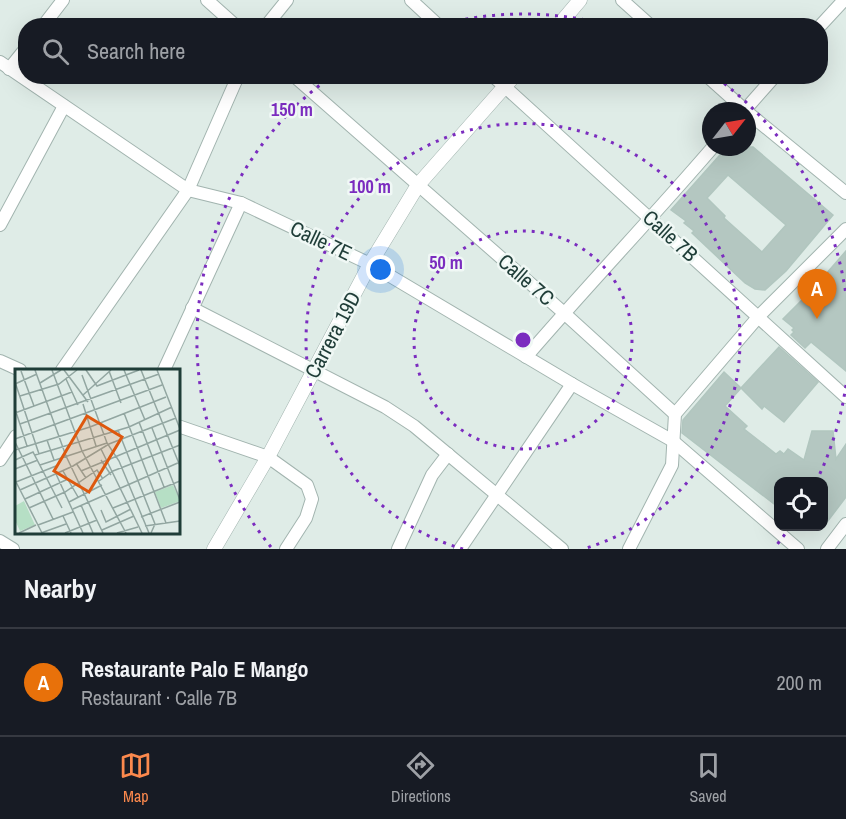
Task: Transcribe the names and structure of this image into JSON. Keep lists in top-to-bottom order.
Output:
{
  "streets": {
    "street": [
      "Calle 7B",
      "Calle 7E",
      "Calle 7C",
      "Carrera 19D"
    ]
  },
  "crossings": [
    ["Calle 7E", "Carrera 19D"],
    ["Calle 7C", "Carrera 19D"]
  ],
  "north": "top right",
  "page": {
    "search": "Search here",
    "pins": "A",
    "heading": "Nearby",
    "list": [
      {
        "mark": "A",
        "name": "Restaurante Palo E Mango",
        "note": "Restaurant · Calle 7B",
        "value": "200 m"
      }
    ],
    "nav": ["Map", "Directions", "Saved"]
  },
  "rings": ["150 m", "100 m", "50 m"]
}
